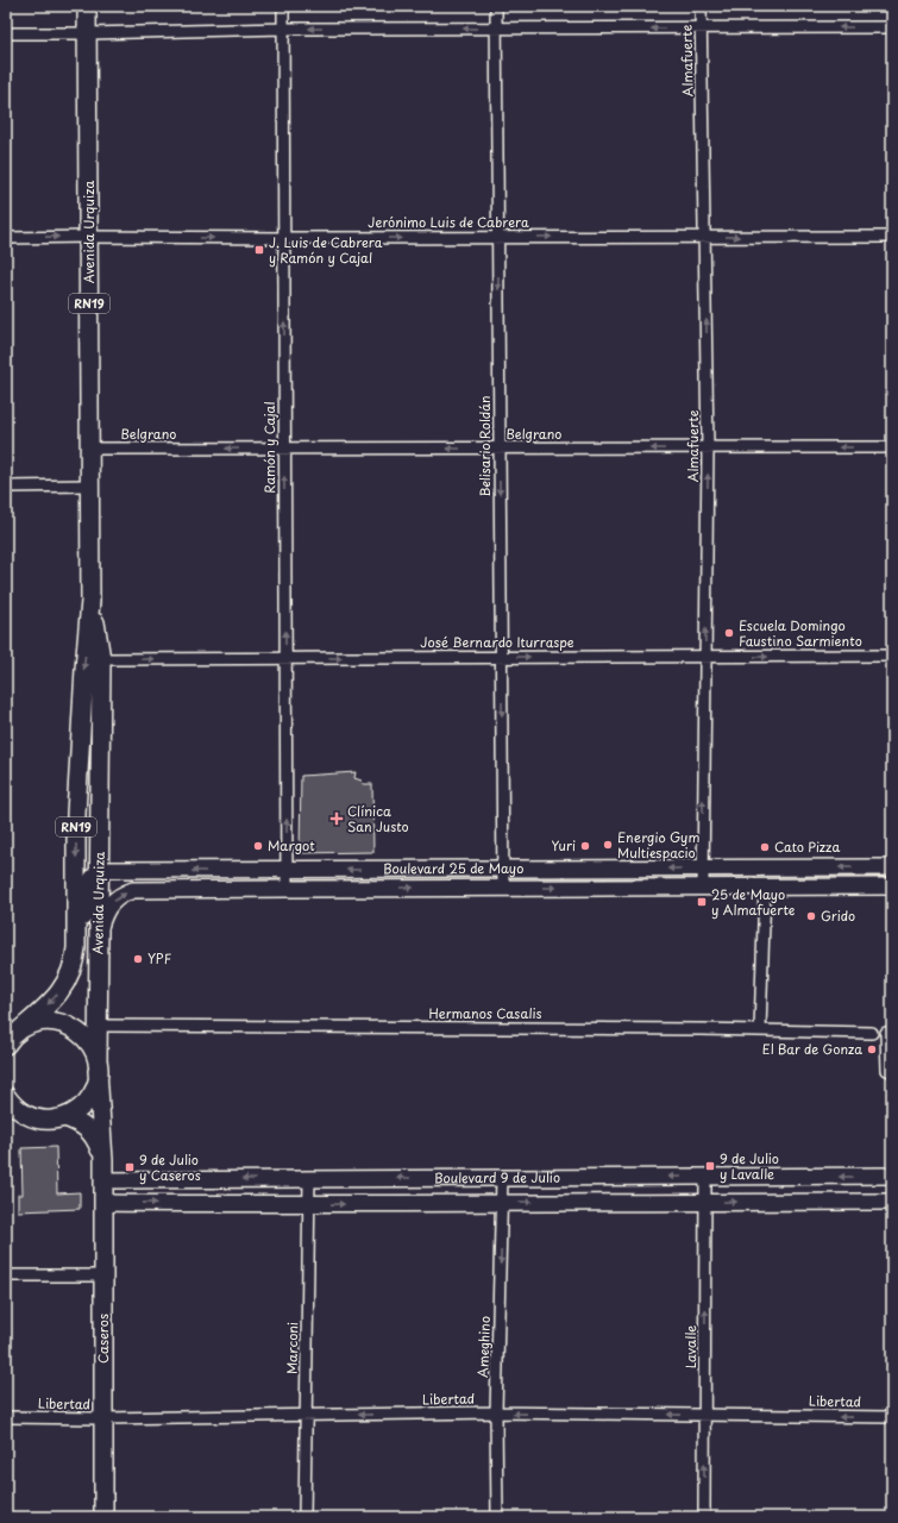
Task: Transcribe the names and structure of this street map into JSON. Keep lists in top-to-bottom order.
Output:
{
  "streets": {
    "main road": [
      "Avenida Urquiza",
      "RN19",
      "Boulevard 25 de Mayo",
      "Boulevard 9 de Julio",
      "Caseros"
    ],
    "street": [
      "Almafuerte",
      "Jerónimo Luis de Cabrera",
      "Belgrano",
      "Belisario Roldán",
      "Ramón y Cajal",
      "José Bernardo Iturraspe",
      "Hermanos Casalis",
      "Ameghino",
      "Lavalle",
      "Marconi",
      "Libertad"
    ]
  },
  "crossings": [
    ["Almafuerte", "Jerónimo Luis de Cabrera"],
    ["Almafuerte", "Belgrano"],
    ["Almafuerte", "José Bernardo Iturraspe"],
    ["Almafuerte", "Boulevard 25 de Mayo"],
    ["Jerónimo Luis de Cabrera", "Avenida Urquiza"],
    ["Jerónimo Luis de Cabrera", "Belisario Roldán"],
    ["Jerónimo Luis de Cabrera", "Ramón y Cajal"],
    ["Avenida Urquiza", "RN19"],
    ["Avenida Urquiza", "Belgrano"],
    ["Avenida Urquiza", "José Bernardo Iturraspe"],
    ["Avenida Urquiza", "Boulevard 25 de Mayo"],
    ["Avenida Urquiza", "Hermanos Casalis"],
    ["Avenida Urquiza", "Caseros"],
    ["RN19", "Caseros"],
    ["Belgrano", "Belisario Roldán"],
    ["Belgrano", "Ramón y Cajal"],
    ["Belisario Roldán", "José Bernardo Iturraspe"],
    ["Belisario Roldán", "Boulevard 25 de Mayo"],
    ["Ramón y Cajal", "José Bernardo Iturraspe"],
    ["Ramón y Cajal", "Boulevard 25 de Mayo"],
    ["Boulevard 9 de Julio", "Caseros"],
    ["Boulevard 9 de Julio", "Ameghino"],
    ["Boulevard 9 de Julio", "Lavalle"],
    ["Boulevard 9 de Julio", "Marconi"],
    ["Caseros", "Libertad"],
    ["Ameghino", "Libertad"],
    ["Lavalle", "Libertad"],
    ["Marconi", "Libertad"]
  ],
  "one_way": [
    "Almafuerte",
    "Jerónimo Luis de Cabrera",
    "Belgrano",
    "Belisario Roldán",
    "Ramón y Cajal",
    "José Bernardo Iturraspe",
    "Ameghino",
    "Lavalle",
    "Libertad"
  ],
  "places": {
    "transit": [
      "J. Luis de Cabrera y Ramón y Cajal",
      "25 de Mayo y Almafuerte",
      "9 de Julio y Lavalle",
      "9 de Julio y Caseros"
    ],
    "other": [
      "Escuela Domingo Faustino Sarmiento",
      "Energio Gym Multiespacio",
      "Margot",
      "Yuri",
      "Cato Pizza",
      "Grido",
      "YPF",
      "El Bar de Gonza"
    ],
    "health": ["Clínica San Justo"]
  }
}
